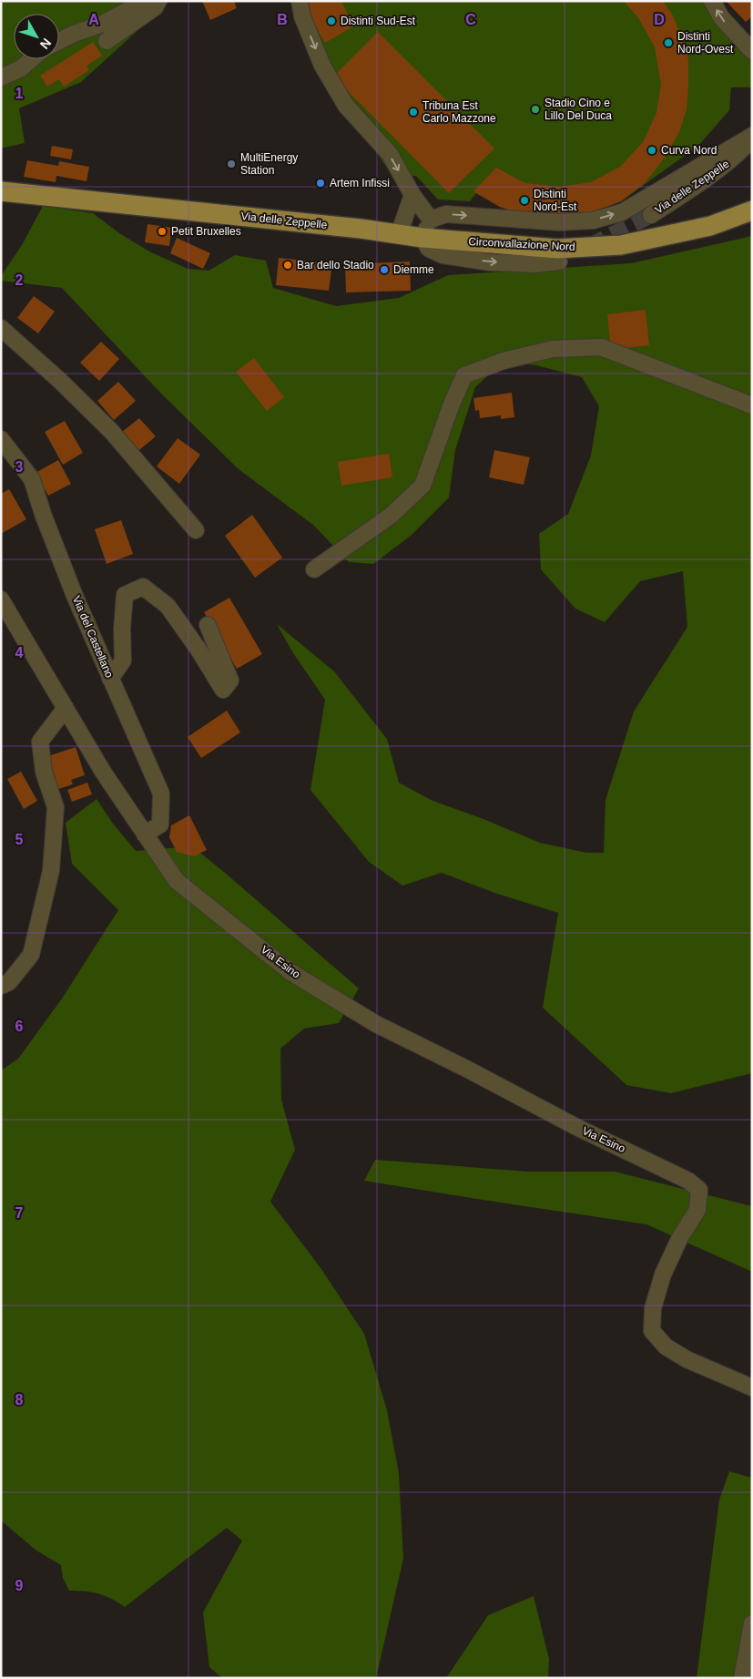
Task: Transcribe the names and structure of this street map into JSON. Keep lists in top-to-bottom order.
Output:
{
  "streets": {
    "main road": ["Via delle Zeppelle", "Circonvallazione Nord"],
    "street": ["Via del Castellano", "Via Esino"]
  },
  "crossings": [
    ["Via delle Zeppelle", "Circonvallazione Nord"],
    ["Via del Castellano", "Via Esino"]
  ],
  "places": [
    "Distinti Sud-Est",
    "Distinti Nord-Ovest",
    "Stadio Cino e Lillo Del Duca",
    "Tribuna Est Carlo Mazzone",
    "Curva Nord",
    "MultiEnergy Station",
    "Artem Infissi",
    "Distinti Nord-Est",
    "Petit Bruxelles",
    "Bar dello Stadio",
    "Diemme"
  ],
  "north": "bottom right",
  "grid": {
    "columns": [
      "A",
      "B",
      "C",
      "D"
    ],
    "rows": [
      "1",
      "2",
      "3",
      "4",
      "5",
      "6",
      "7",
      "8",
      "9"
    ]
  }
}
